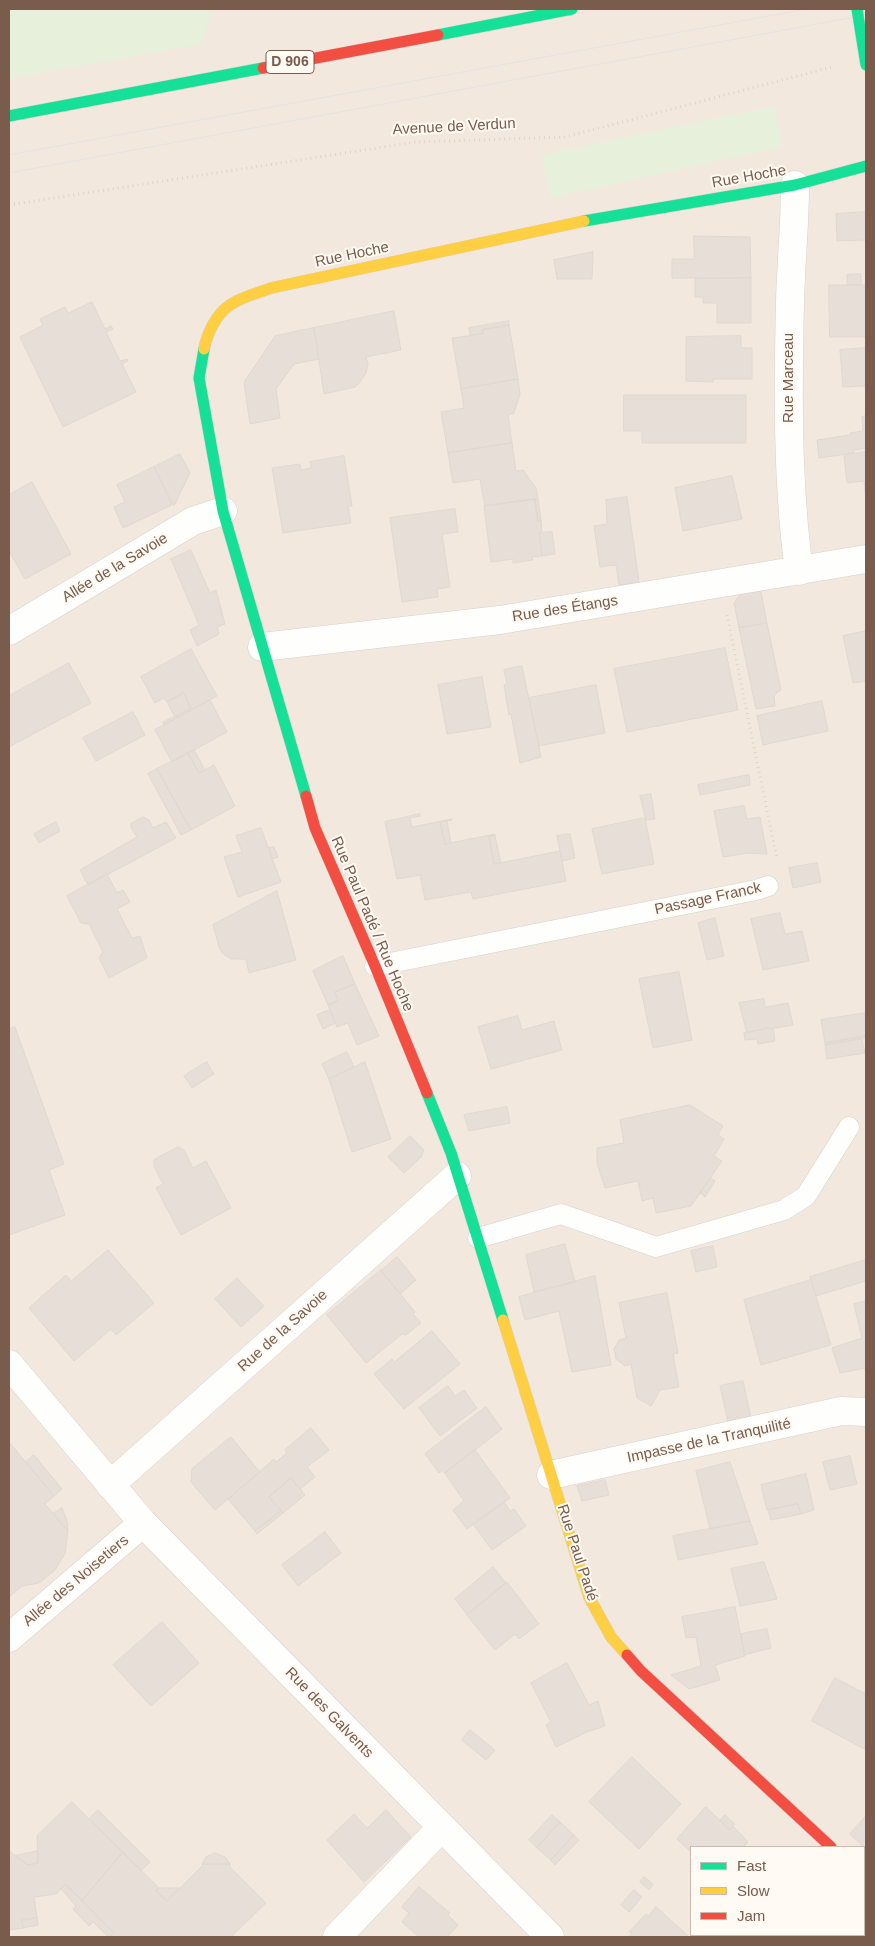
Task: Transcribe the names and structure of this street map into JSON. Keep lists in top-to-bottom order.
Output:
{
  "streets": {
    "street": [
      "D 906",
      "Rue Hoche",
      "Rue Marceau",
      "Allée de la Savoie",
      "Rue des Étangs",
      "Rue Paul Padé / Rue Hoche",
      "Rue de la Savoie",
      "Impasse de la Tranquilité",
      "Rue Paul Padé",
      "Allée des Noisetiers",
      "Rue des Galvents"
    ],
    "lane": ["Passage Franck"],
    "path": ["Avenue de Verdun"]
  },
  "crossings": [
    ["Rue Hoche", "Rue Marceau"],
    ["Rue Hoche", "Allée de la Savoie"],
    ["Rue Hoche", "Rue des Étangs"],
    ["Rue Hoche", "Rue Paul Padé / Rue Hoche"],
    ["Rue Marceau", "Rue des Étangs"],
    ["Passage Franck", "Rue Paul Padé / Rue Hoche"],
    ["Rue Paul Padé / Rue Hoche", "Rue de la Savoie"],
    ["Rue Paul Padé / Rue Hoche", "Rue Paul Padé"],
    ["Rue de la Savoie", "Rue Paul Padé"],
    ["Rue de la Savoie", "Rue des Galvents"],
    ["Impasse de la Tranquilité", "Rue Paul Padé"],
    ["Allée des Noisetiers", "Rue des Galvents"]
  ],
  "legend": ["Fast", "Slow", "Jam"]
}
